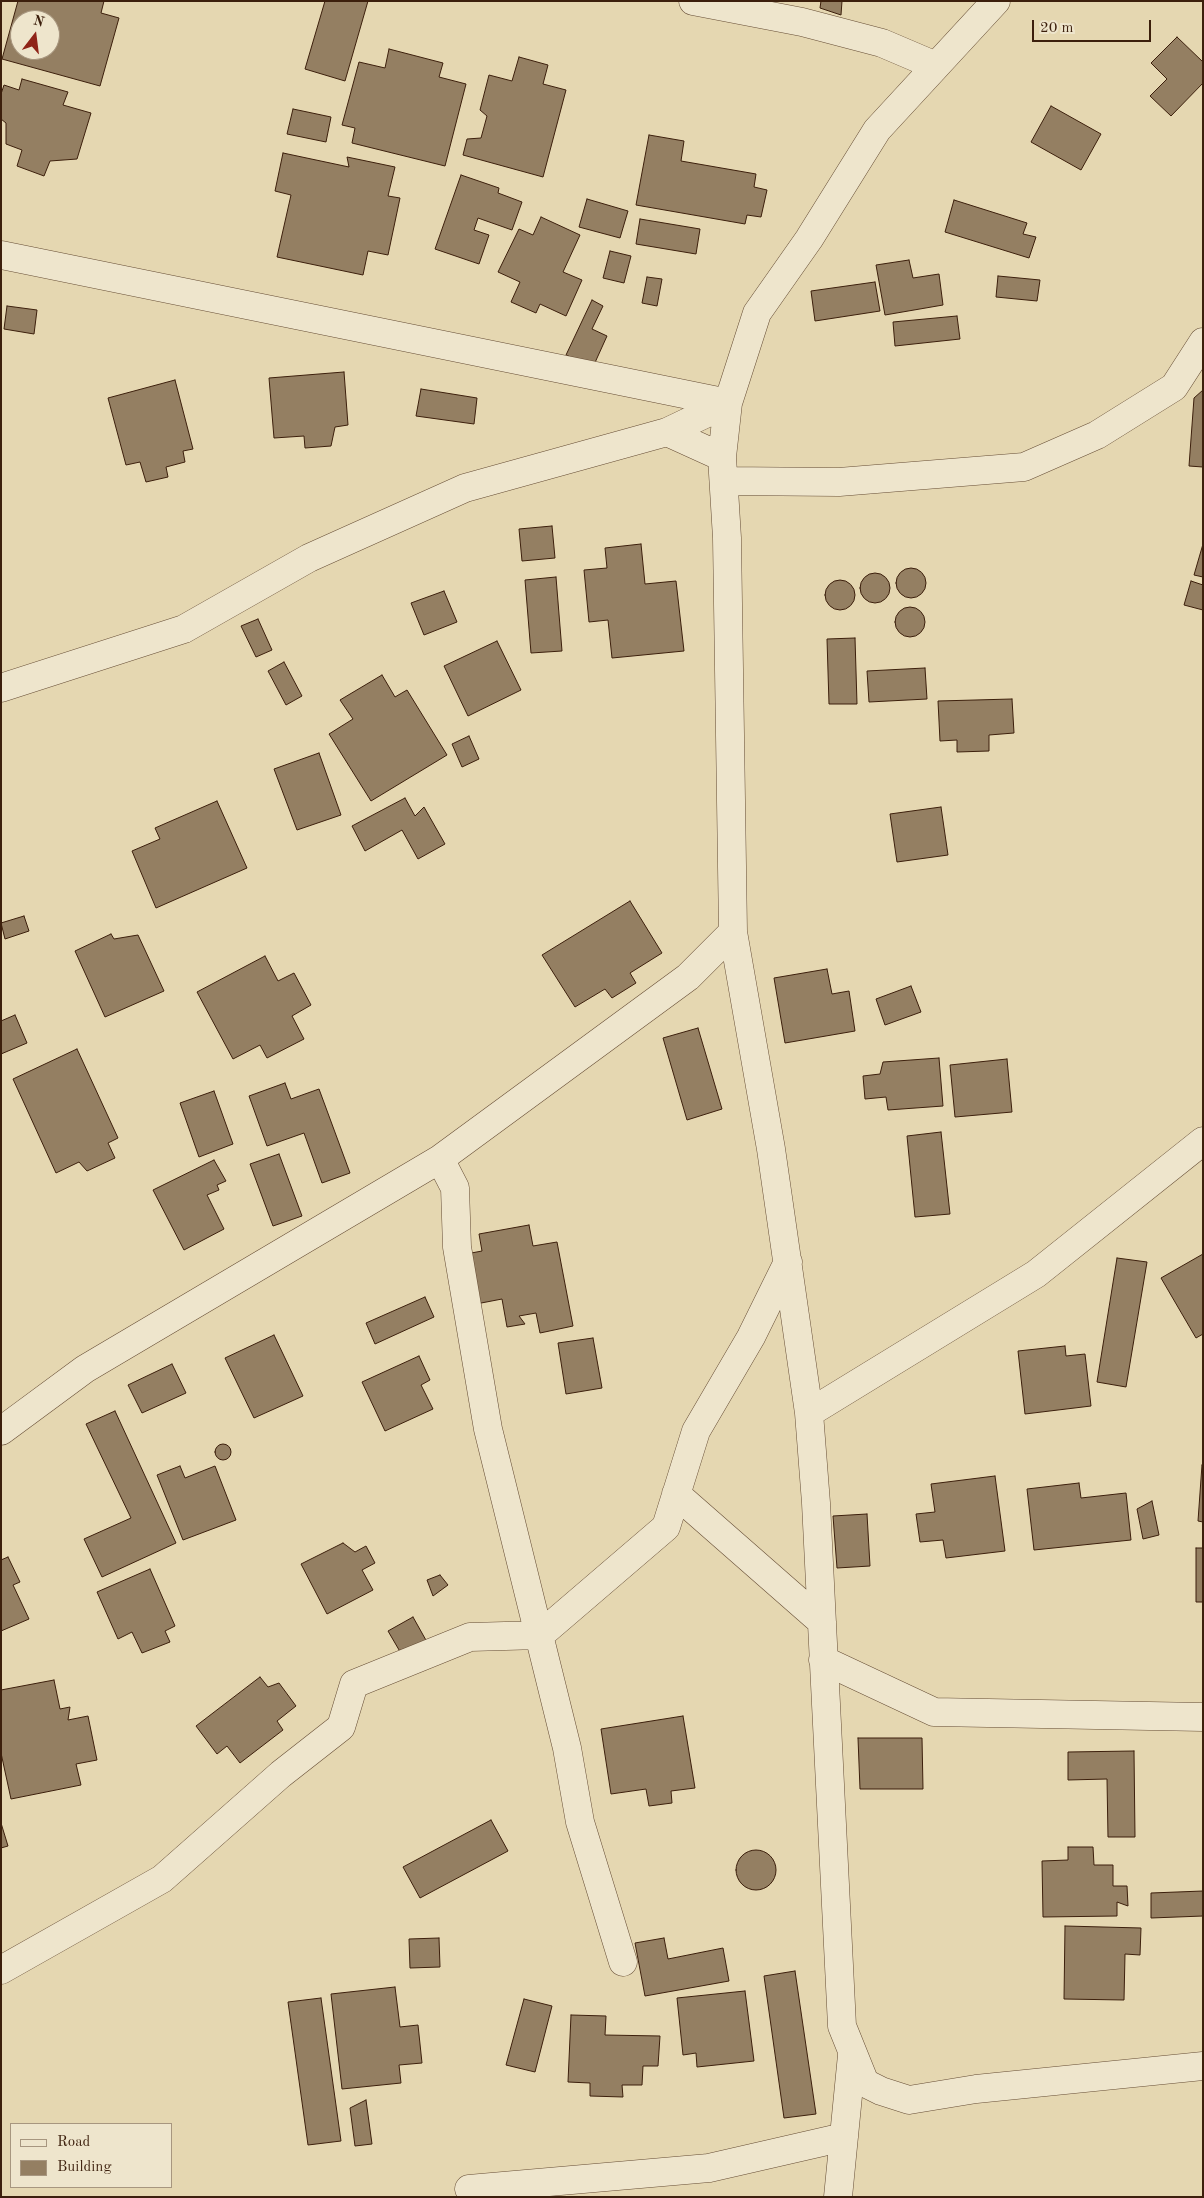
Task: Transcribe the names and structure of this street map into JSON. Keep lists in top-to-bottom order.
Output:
{
  "legend": ["Road", "Building"],
  "scale_bar": "20 m",
  "north": "top"
}
